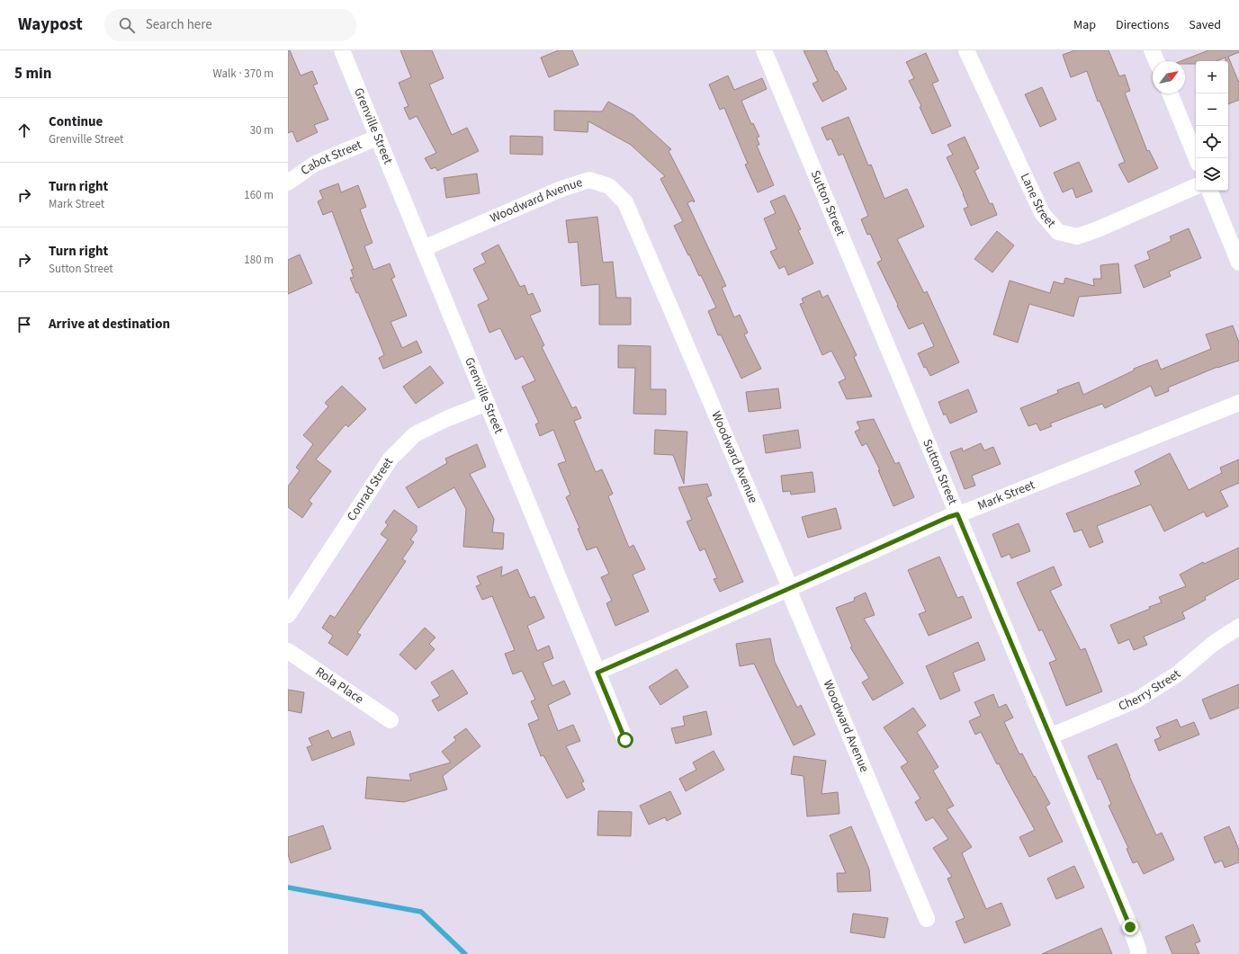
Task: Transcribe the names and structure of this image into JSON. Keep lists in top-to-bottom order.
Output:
{
  "streets": {
    "street": [
      "Grenville Street",
      "Cabot Street",
      "Lane Street",
      "Woodward Avenue",
      "Sutton Street",
      "Conrad Street",
      "Mark Street",
      "Rola Place",
      "Cherry Street"
    ]
  },
  "crossings": [
    ["Grenville Street", "Cabot Street"],
    ["Grenville Street", "Woodward Avenue"],
    ["Grenville Street", "Conrad Street"],
    ["Grenville Street", "Mark Street"],
    ["Woodward Avenue", "Mark Street"],
    ["Sutton Street", "Mark Street"],
    ["Sutton Street", "Cherry Street"]
  ],
  "north": "top right",
  "page": {
    "header": "Waypost",
    "search": "Search here",
    "nav": ["Map", "Directions", "Saved"],
    "heading": ["5 min", "Walk · 370 m"],
    "map_buttons": ["+", "−"],
    "list": [
      ["Continue", "Grenville Street", "30 m"],
      ["Turn right", "Mark Street", "160 m"],
      ["Turn right", "Sutton Street", "180 m"],
      "Arrive at destination"
    ]
  }
}
